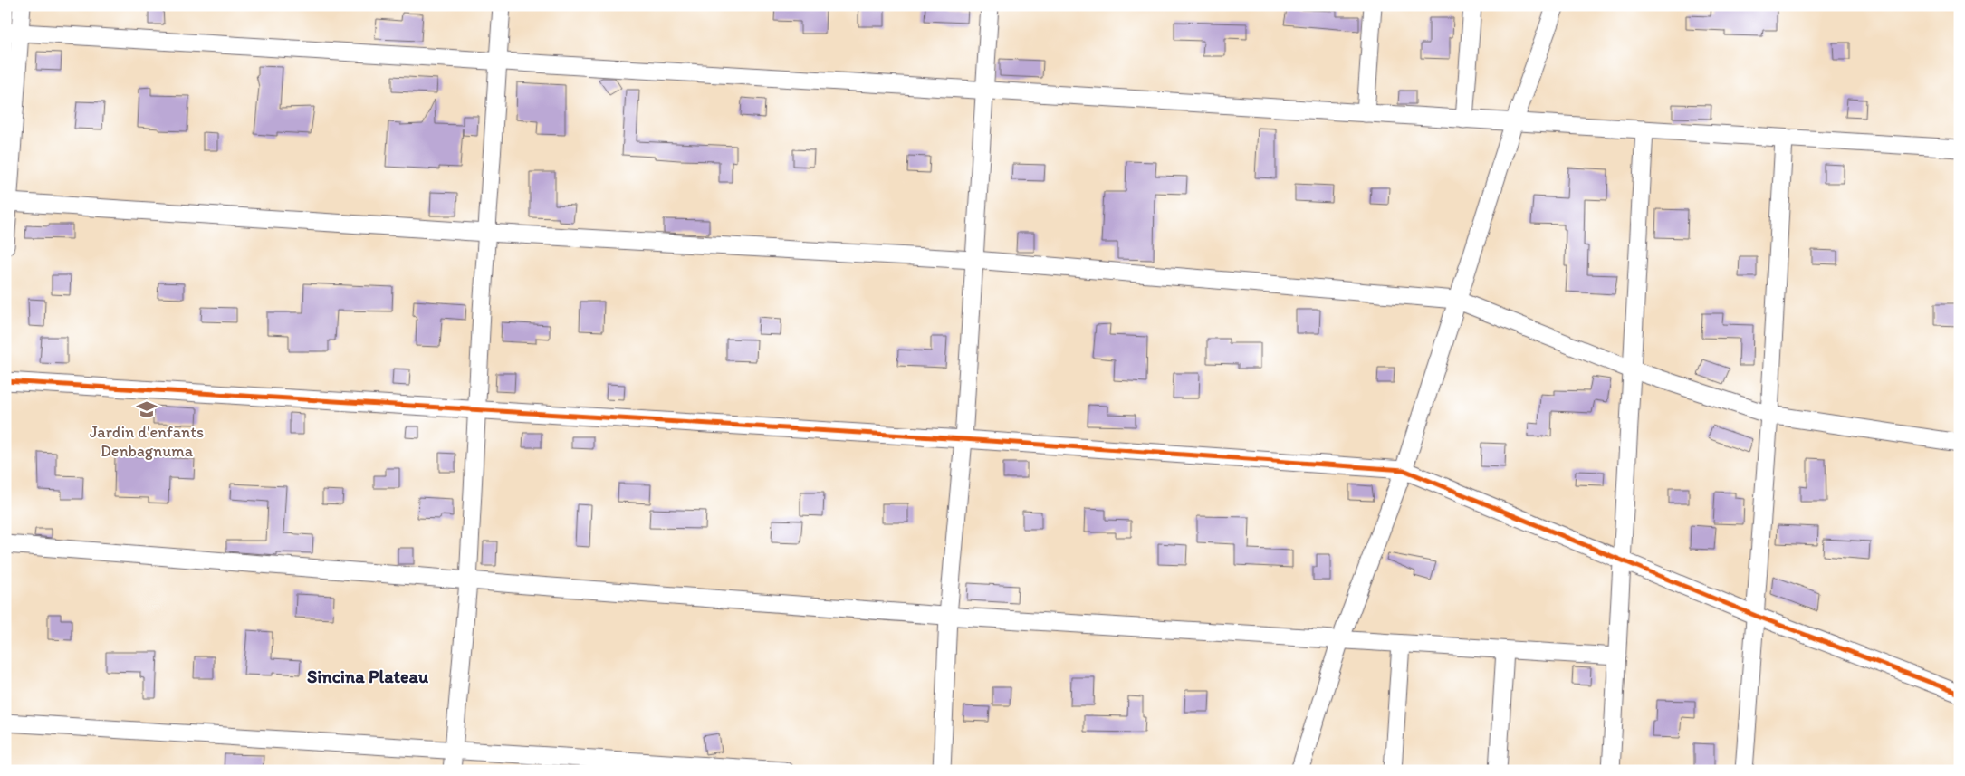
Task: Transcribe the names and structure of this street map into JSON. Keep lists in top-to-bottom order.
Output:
{
  "districts": ["Sincina Plateau"],
  "places": {
    "school or university": ["Jardin d'enfants Denbagnuma"]
  }
}
